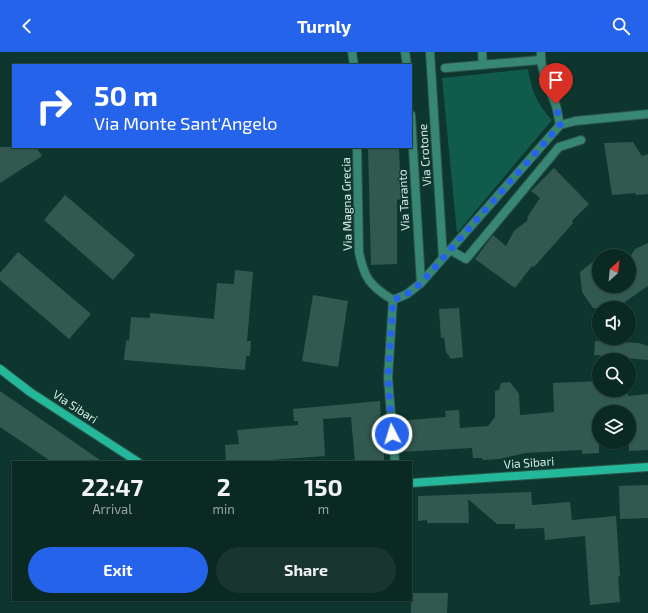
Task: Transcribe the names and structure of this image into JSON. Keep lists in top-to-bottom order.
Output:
{
  "streets": {
    "street": [
      "Via Crotone",
      "Via Taranto",
      "Via Magna Grecia",
      "Via Sibari"
    ]
  },
  "north": "top right",
  "page": {
    "header": "Turnly",
    "turn": ["50 m", "Via Monte Sant'Angelo"],
    "eta": [
      "22:47",
      "Arrival",
      "2",
      "min",
      "150",
      "m"
    ],
    "buttons": ["Exit", "Share"]
  }
}
